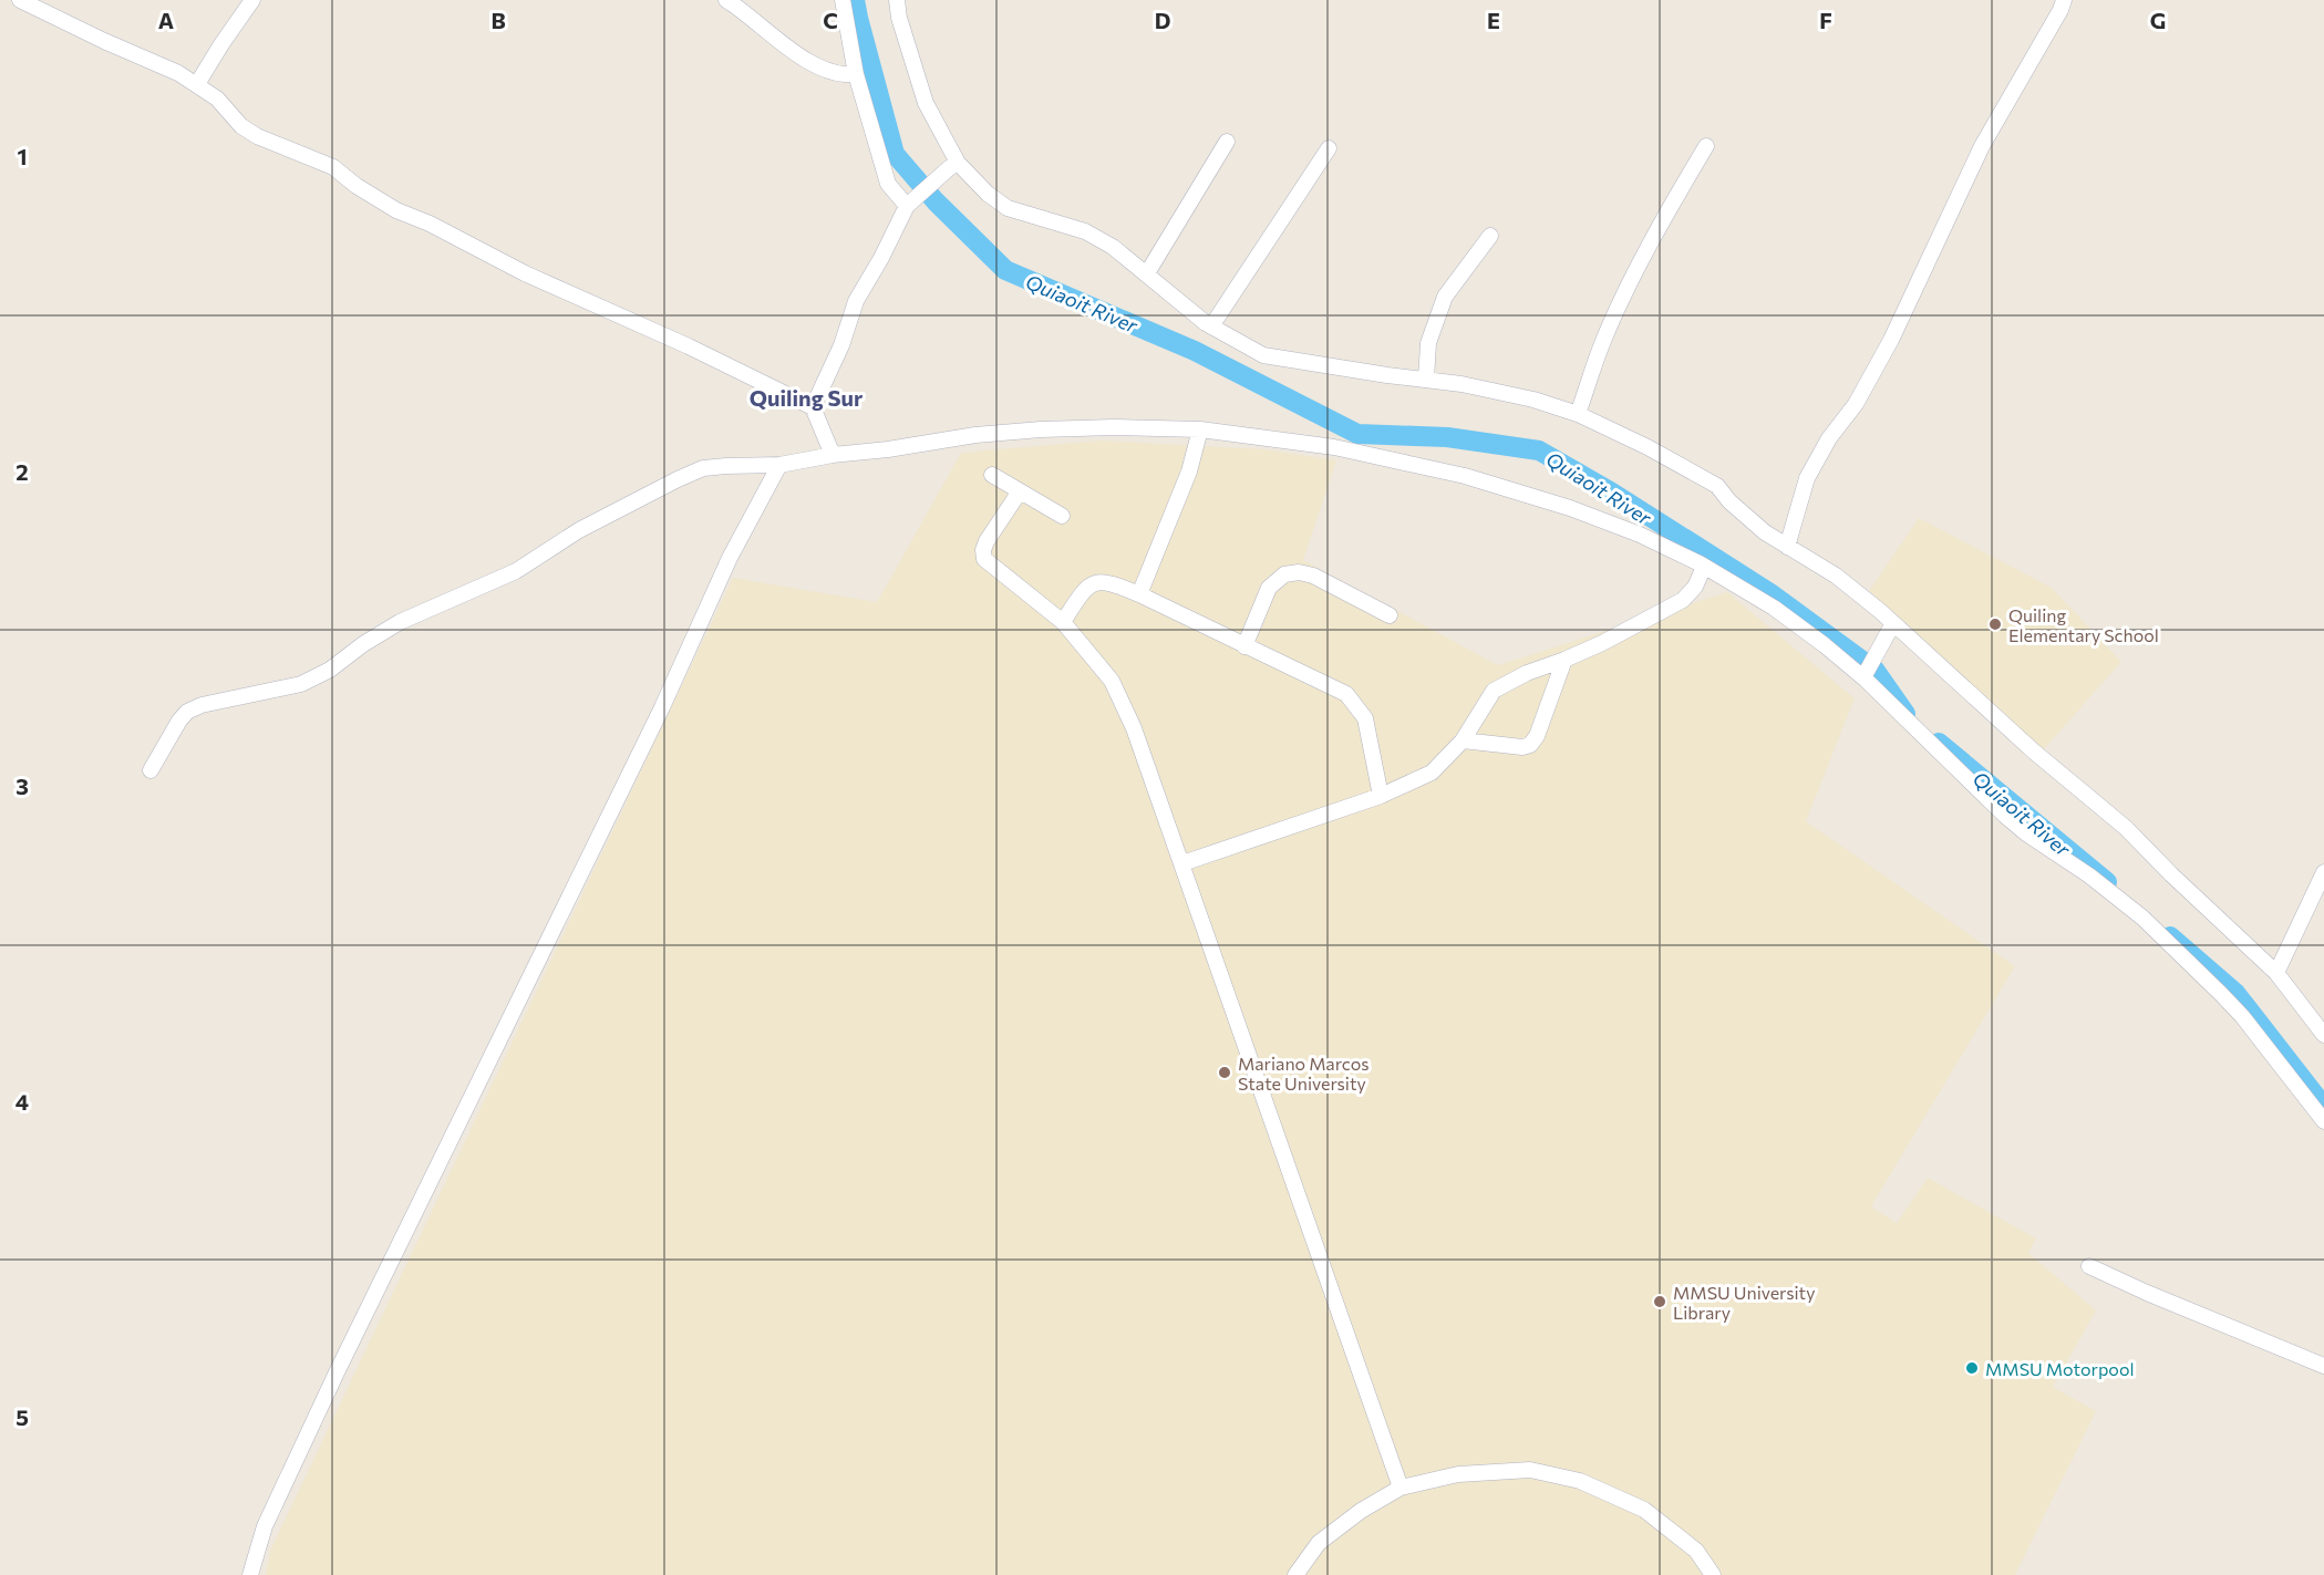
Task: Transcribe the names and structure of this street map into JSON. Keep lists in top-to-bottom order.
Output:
{
  "districts": ["Quiling Sur"],
  "water": ["Quiaoit River"],
  "places": [
    "Quiling Elementary School",
    "Mariano Marcos State University",
    "MMSU University Library",
    "MMSU Motorpool"
  ],
  "grid": {
    "columns": [
      "A",
      "B",
      "C",
      "D",
      "E",
      "F",
      "G"
    ],
    "rows": [
      "1",
      "2",
      "3",
      "4",
      "5"
    ]
  }
}
